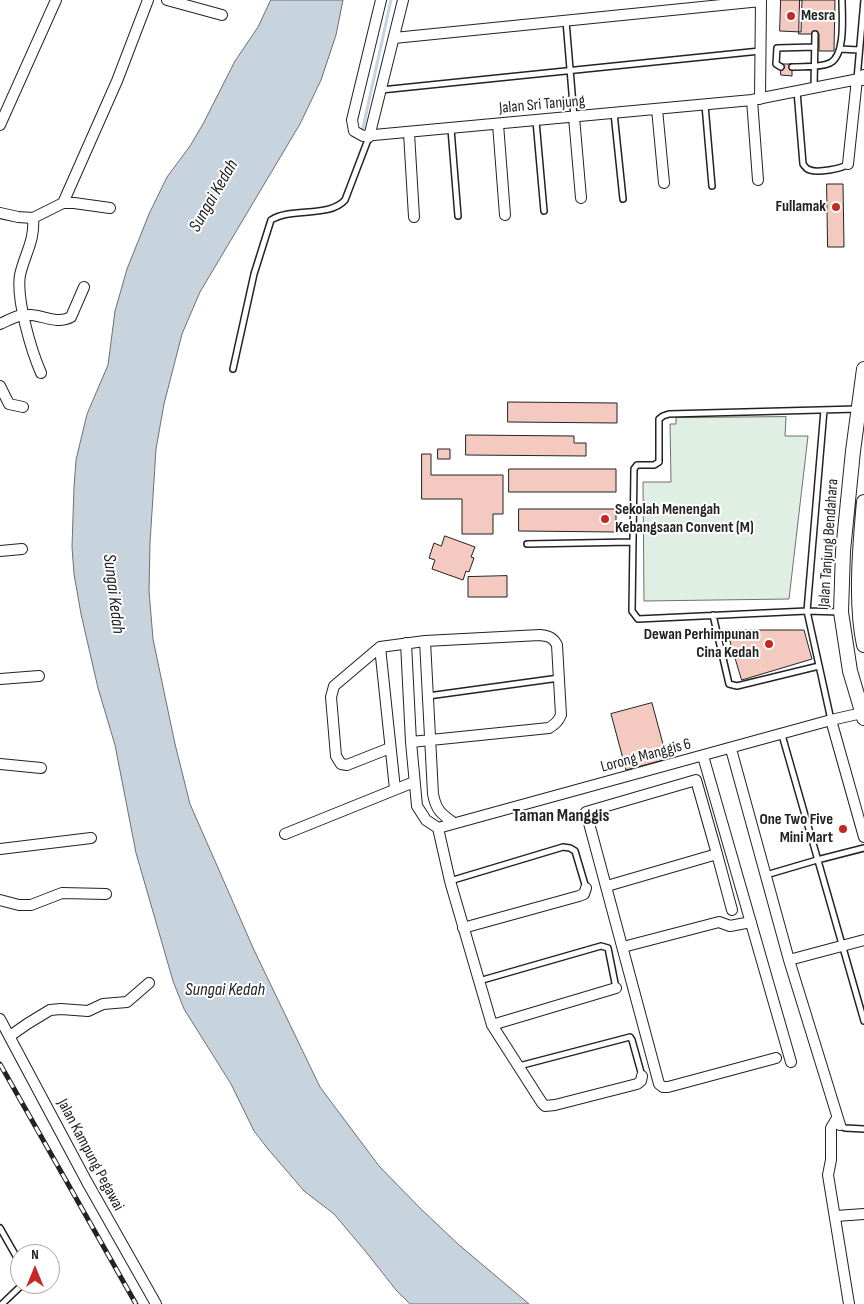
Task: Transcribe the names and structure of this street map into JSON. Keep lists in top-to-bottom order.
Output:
{
  "streets": {
    "main road": ["Jalan Tanjung Bendahara"],
    "street": ["Jalan Sri Tanjung", "Lorong Manggis 6", "Jalan Kampung Pegawai"]
  },
  "crossings": [
    ["Jalan Tanjung Bendahara", "Lorong Manggis 6"]
  ],
  "districts": ["Taman Manggis"],
  "water": ["Sungai Kedah"],
  "places": [
    "Mesra",
    "Fullamak",
    "Sekolah Menengah Kebangsaan Convent (M)",
    "Dewan Perhimpunan Cina Kedah",
    "One Two Five Mini Mart"
  ],
  "north": "top"
}
